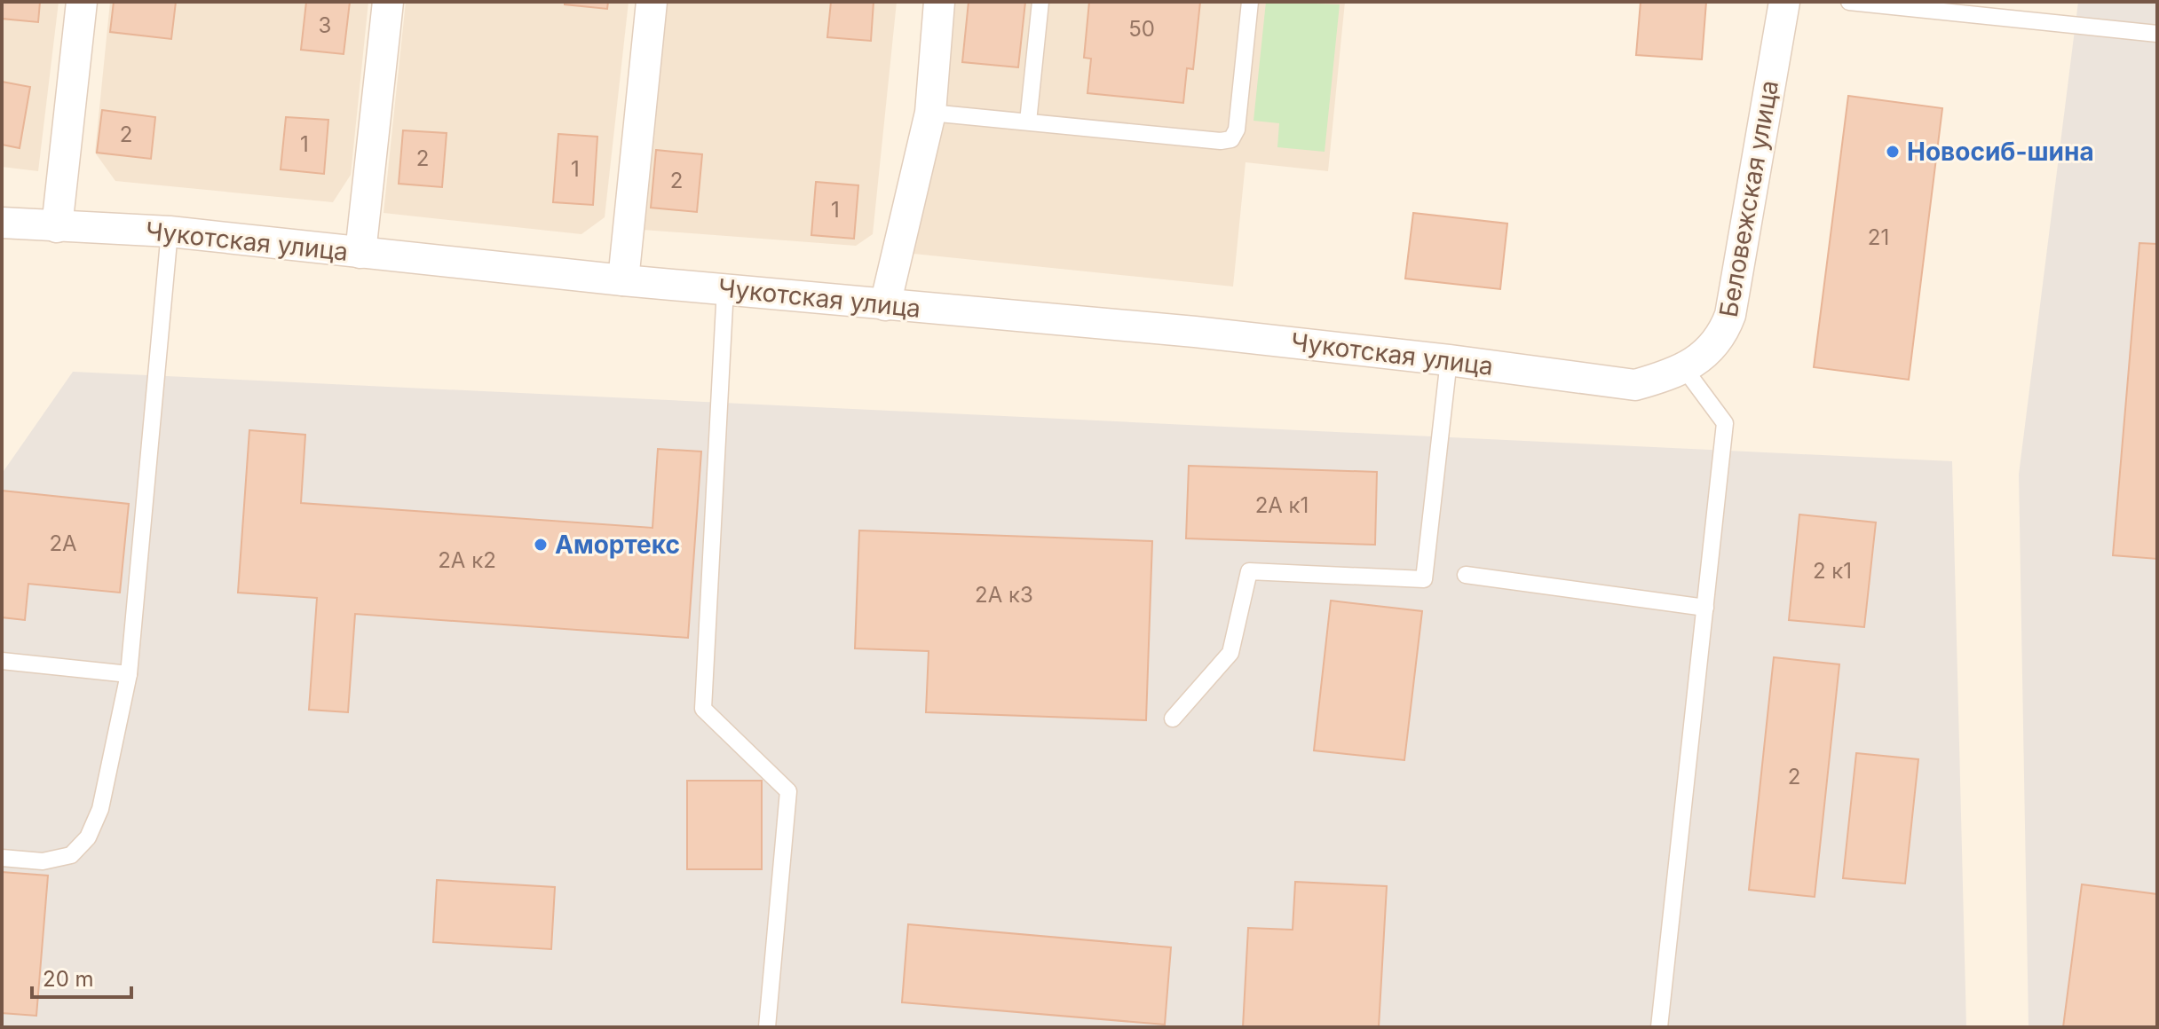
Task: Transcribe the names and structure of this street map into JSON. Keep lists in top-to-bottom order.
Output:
{
  "streets": {
    "street": ["Беловежская улица", "Чукотская улица"]
  },
  "crossings": [
    ["Беловежская улица", "Чукотская улица"]
  ],
  "places": ["Новосиб-шина", "Амортекс"],
  "house_numbers": [
    "3",
    "50",
    "2",
    "1",
    "2",
    "1",
    "2",
    "1",
    "21",
    "2А к1",
    "2А",
    "2А к2",
    "2 к1",
    "2А к3",
    "2"
  ],
  "scale_bar": "20 m"
}
